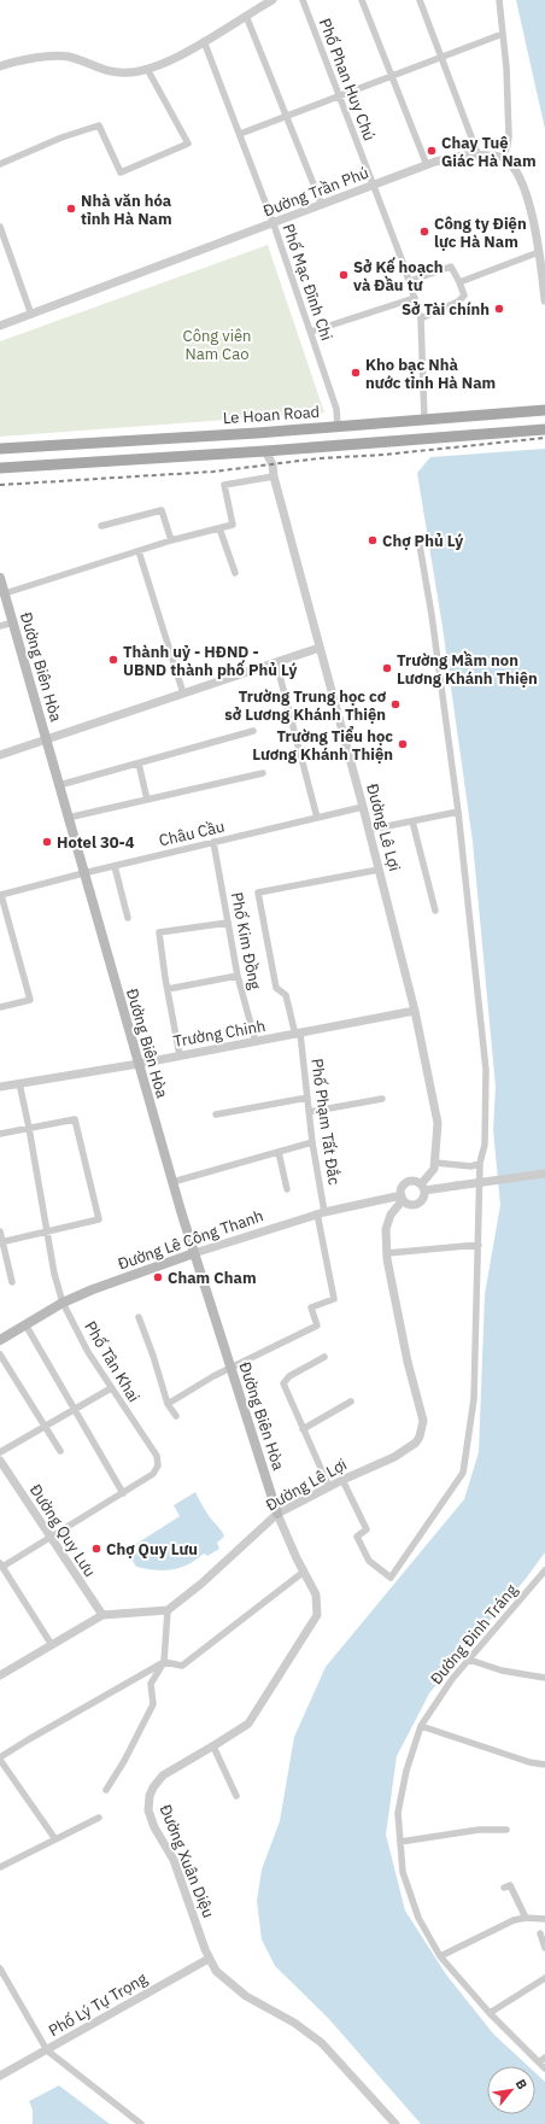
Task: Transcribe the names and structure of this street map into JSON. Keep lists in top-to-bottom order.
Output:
{
  "streets": {
    "main road": ["Le Hoan Road", "Đường Biên Hòa", "Đường Lê Công Thanh"],
    "street": [
      "Phố Phan Huy Chú",
      "Đường Trần Phú",
      "Phố Mạc Đĩnh Chi",
      "Đường Lê Lợi",
      "Châu Cầu",
      "Phố Kim Đồng",
      "Trường Chinh",
      "Phố Phạm Tất Đắc",
      "Phố Tân Khai",
      "Đường Quy Lưu",
      "Đường Đinh Tráng",
      "Đường Xuân Diệu",
      "Phố Lý Tự Trọng"
    ]
  },
  "crossings": [
    ["Phố Phan Huy Chú", "Đường Trần Phú"],
    ["Phố Phan Huy Chú", "Le Hoan Road"],
    ["Đường Trần Phú", "Phố Mạc Đĩnh Chi"],
    ["Phố Mạc Đĩnh Chi", "Le Hoan Road"],
    ["Đường Biên Hòa", "Đường Lê Lợi"],
    ["Đường Biên Hòa", "Châu Cầu"],
    ["Đường Biên Hòa", "Trường Chinh"],
    ["Đường Biên Hòa", "Phố Phạm Tất Đắc"],
    ["Đường Biên Hòa", "Đường Lê Công Thanh"],
    ["Đường Biên Hòa", "Đường Xuân Diệu"],
    ["Đường Lê Lợi", "Châu Cầu"],
    ["Đường Lê Lợi", "Trường Chinh"],
    ["Đường Lê Lợi", "Phố Phạm Tất Đắc"],
    ["Đường Lê Lợi", "Đường Lê Công Thanh"],
    ["Đường Lê Lợi", "Đường Xuân Diệu"],
    ["Châu Cầu", "Phố Kim Đồng"],
    ["Phố Kim Đồng", "Trường Chinh"],
    ["Trường Chinh", "Phố Phạm Tất Đắc"],
    ["Trường Chinh", "Phố Tân Khai"],
    ["Phố Phạm Tất Đắc", "Đường Lê Công Thanh"],
    ["Đường Lê Công Thanh", "Phố Tân Khai"],
    ["Phố Tân Khai", "Đường Quy Lưu"],
    ["Đường Xuân Diệu", "Phố Lý Tự Trọng"]
  ],
  "parks": ["Công viên Nam Cao"],
  "places": [
    "Chay Tuệ Giác Hà Nam",
    "Nhà văn hóa tỉnh Hà Nam",
    "Công ty Điện lực Hà Nam",
    "Sở Kế hoạch và Đầu tư",
    "Sở Tài chính",
    "Kho bạc Nhà nước tỉnh Hà Nam",
    "Chợ Phủ Lý",
    "Thành uỷ - HĐND - UBND thành phố Phủ Lý",
    "Trường Mầm non Lương Khánh Thiện",
    "Trường Trung học cơ sở Lương Khánh Thiện",
    "Trường Tiểu học Lương Khánh Thiện",
    "Hotel 30-4",
    "Cham Cham",
    "Chợ Quy Lưu"
  ],
  "north": "top right"
}
